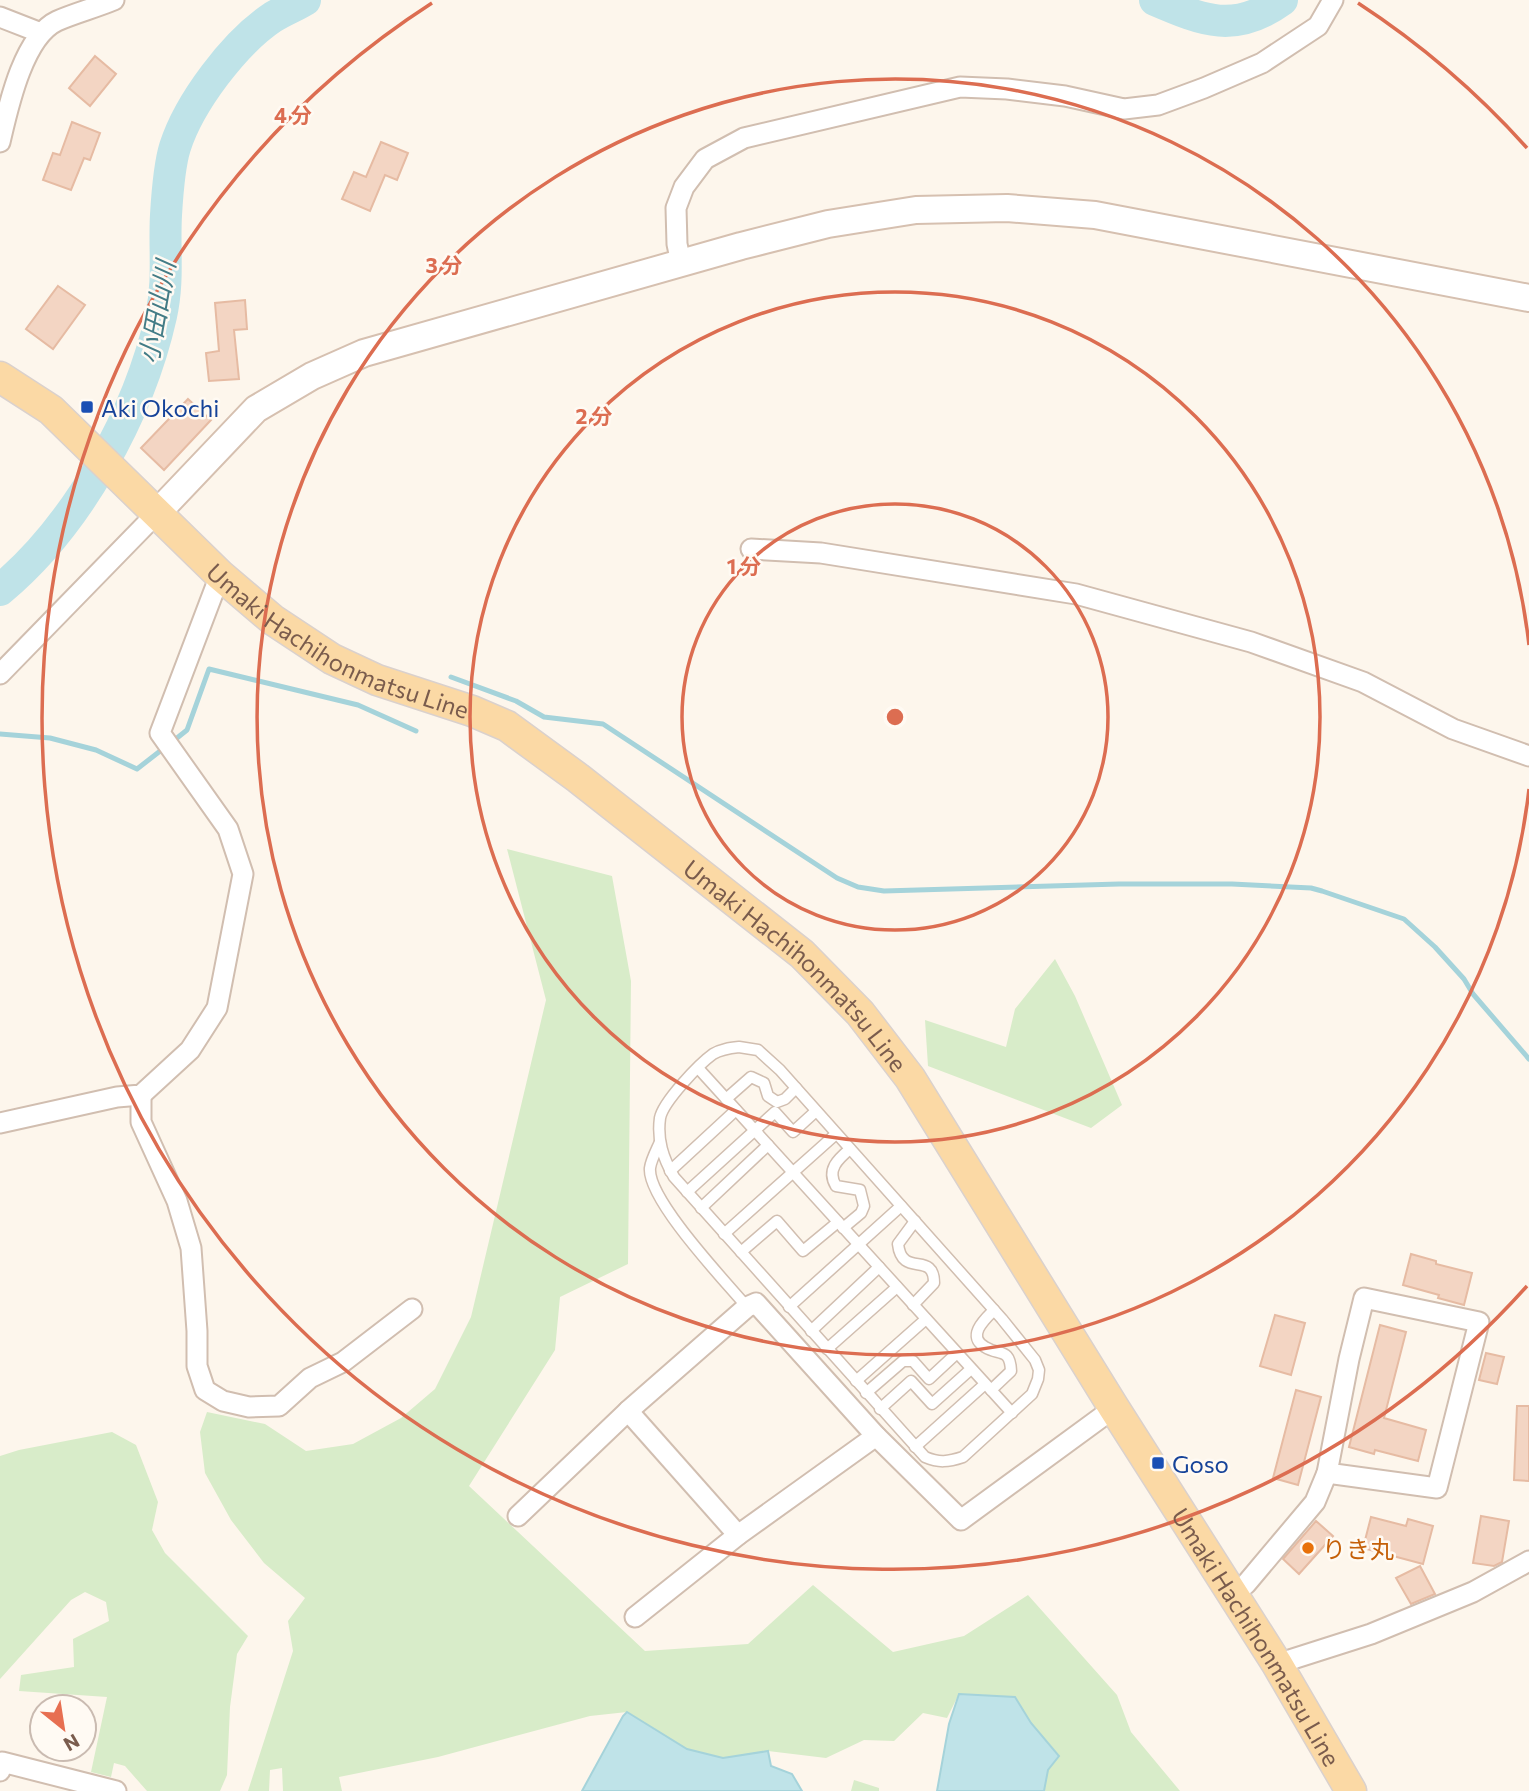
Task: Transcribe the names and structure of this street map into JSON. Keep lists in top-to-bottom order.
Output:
{
  "streets": {
    "main road": ["Umaki Hachihonmatsu Line"]
  },
  "water": ["小田山川"],
  "places": {
    "transit": ["Aki Okochi", "Goso"],
    "other": ["りき丸"]
  },
  "north": "bottom right",
  "rings": [
    "4 分",
    "3 分",
    "2 分",
    "1 分"
  ]
}
